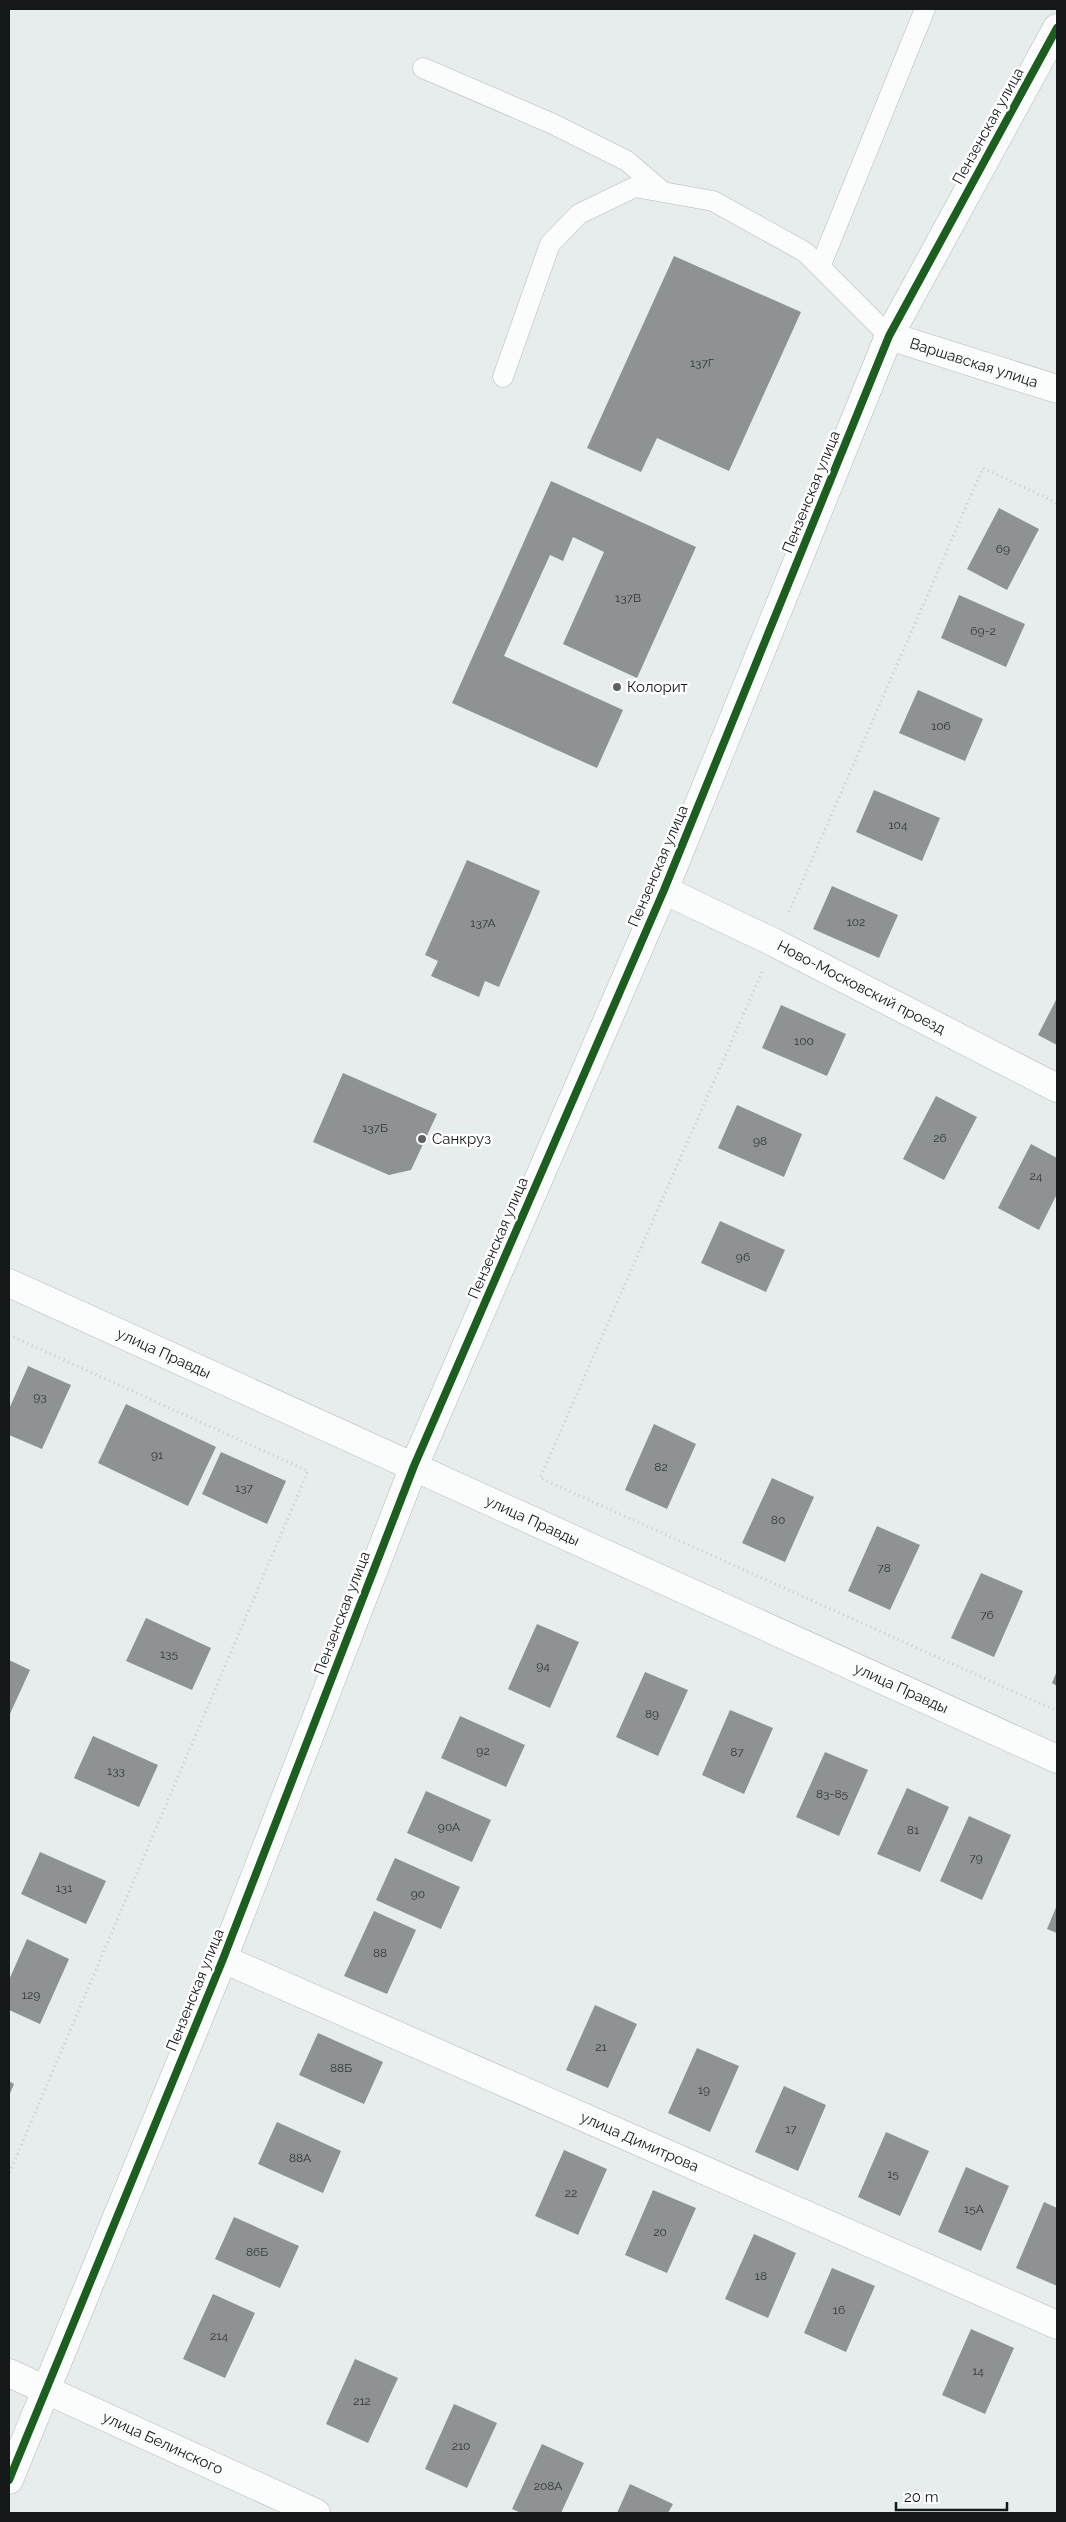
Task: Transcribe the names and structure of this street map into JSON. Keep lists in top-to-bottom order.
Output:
{
  "streets": {
    "street": [
      "Пензенская улица",
      "Варшавская улица",
      "Ново-Московский проезд",
      "улица Правды",
      "улица Димитрова",
      "улица Белинского"
    ]
  },
  "crossings": [
    ["Пензенская улица", "Варшавская улица"],
    ["Пензенская улица", "Ново-Московский проезд"],
    ["Пензенская улица", "улица Правды"],
    ["Пензенская улица", "улица Димитрова"],
    ["Пензенская улица", "улица Белинского"]
  ],
  "places": ["Колорит", "Санкруз"],
  "house_numbers": [
    "137Г",
    "69",
    "137В",
    "69-2",
    "106",
    "104",
    "102",
    "137А",
    "100",
    "137Б",
    "26",
    "98",
    "24",
    "96",
    "93",
    "91",
    "82",
    "137",
    "80",
    "78",
    "76",
    "135",
    "94",
    "89",
    "92",
    "87",
    "133",
    "83-85",
    "90А",
    "81",
    "79",
    "131",
    "90",
    "88",
    "129",
    "21",
    "88Б",
    "19",
    "17",
    "88А",
    "15",
    "22",
    "15А",
    "20",
    "86Б",
    "18",
    "16",
    "214",
    "14",
    "212",
    "210",
    "208А"
  ],
  "scale_bar": "20 m"
}
